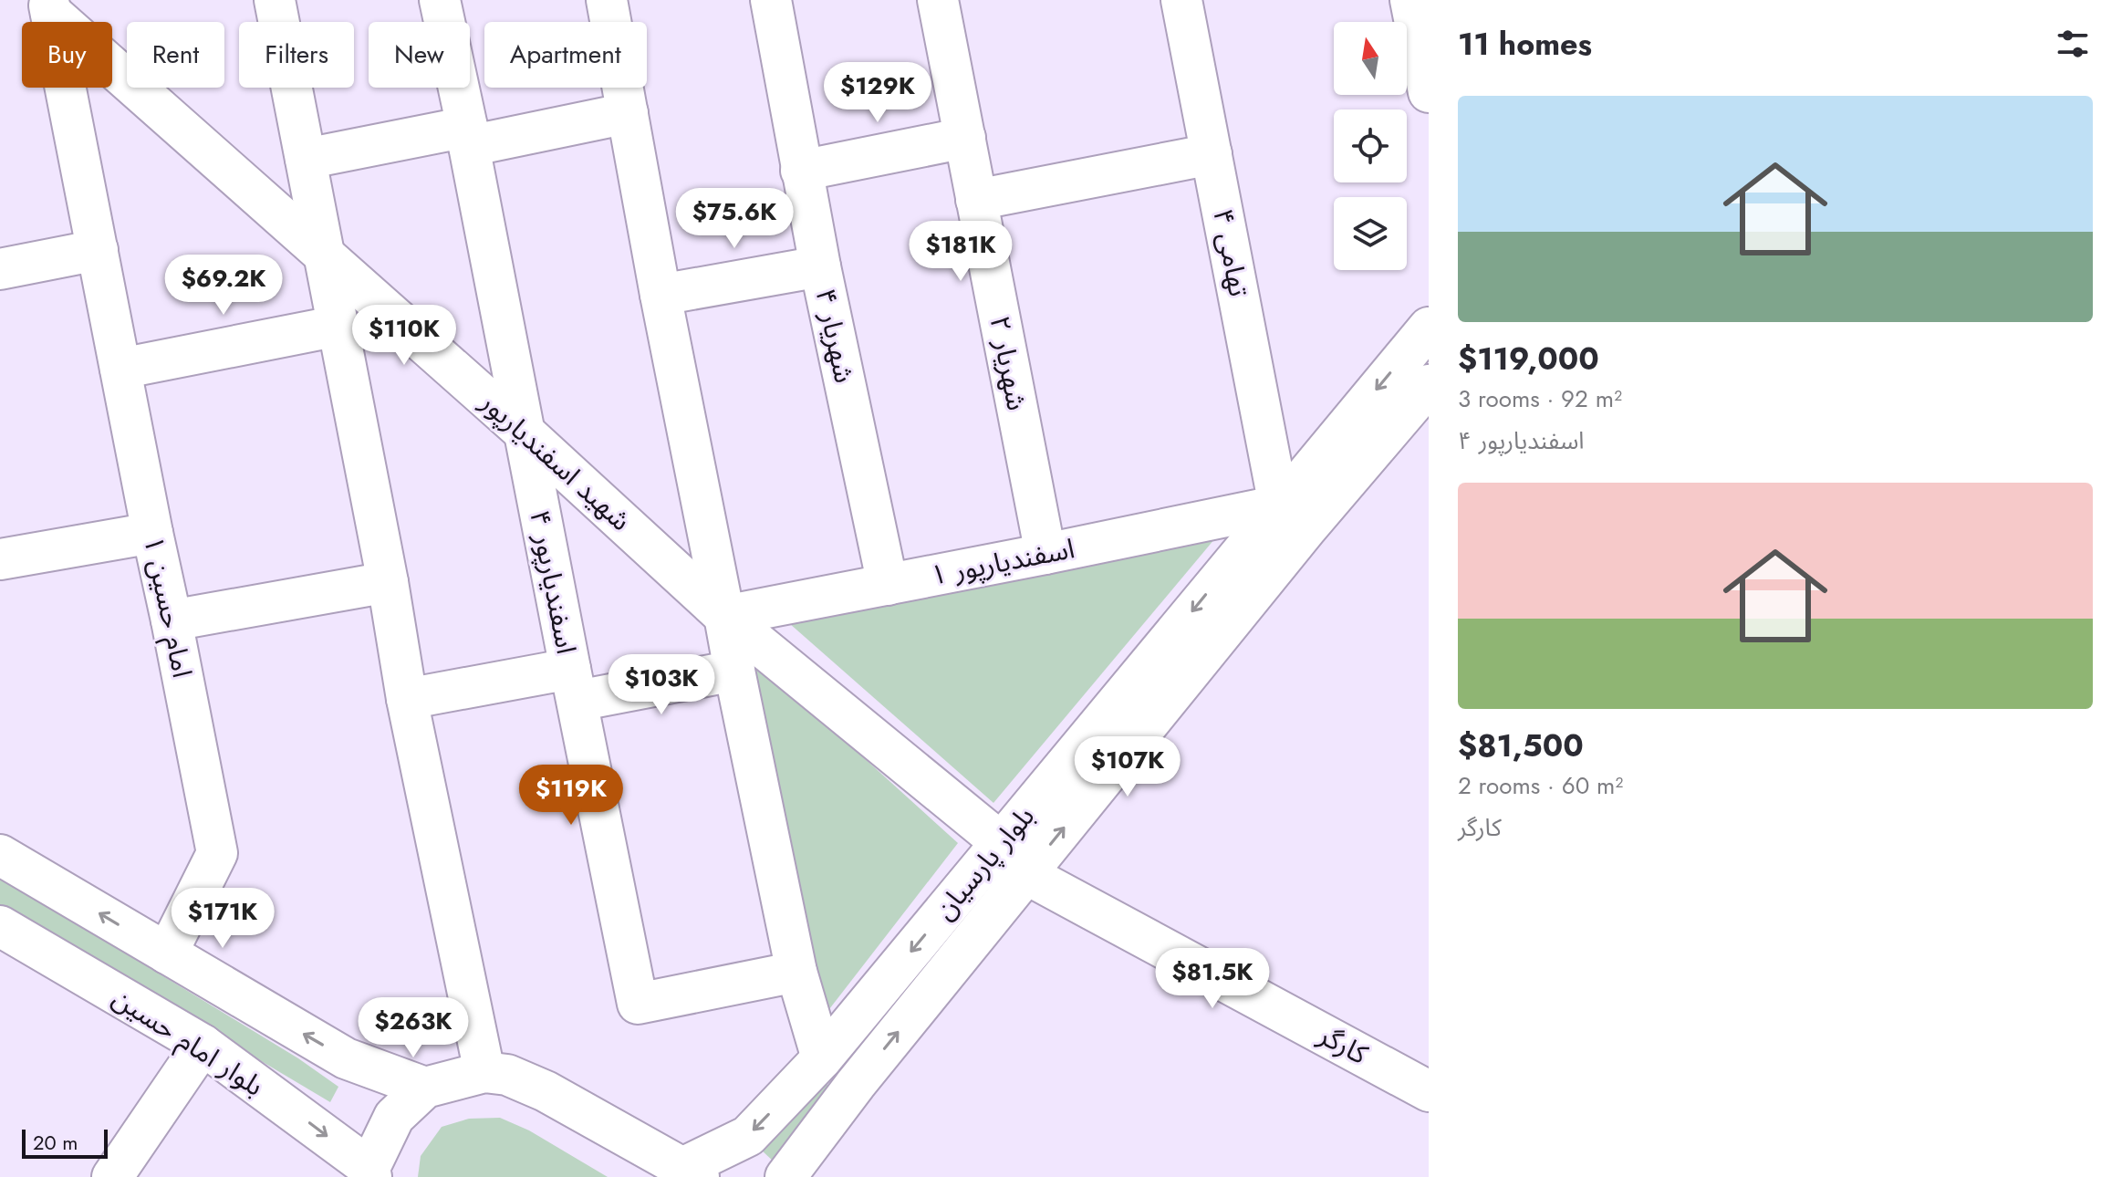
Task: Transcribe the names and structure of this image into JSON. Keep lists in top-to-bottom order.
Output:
{
  "streets": {
    "street": [
      "تهامی ۴",
      "شهریار ۴",
      "شهریار ۲",
      "شهید اسفندیارپور",
      "اسفندیارپور ۱",
      "اسفندیارپور ۴",
      "امام حسین ۱",
      "بلوار پارسیان",
      "بلوار امام حسین",
      "کارگر"
    ]
  },
  "crossings": [
    ["تهامی ۴", "اسفندیارپور ۱"],
    ["تهامی ۴", "بلوار پارسیان"],
    ["شهریار ۴", "اسفندیارپور ۱"],
    ["شهریار ۲", "اسفندیارپور ۱"],
    ["شهید اسفندیارپور", "اسفندیارپور ۱"],
    ["شهید اسفندیارپور", "اسفندیارپور ۴"],
    ["شهید اسفندیارپور", "امام حسین ۱"],
    ["شهید اسفندیارپور", "بلوار پارسیان"],
    ["اسفندیارپور ۱", "بلوار پارسیان"],
    ["بلوار پارسیان", "کارگر"]
  ],
  "scale_bar": "20 m",
  "north": "top",
  "page": {
    "heading": "11 homes",
    "chip": [
      "Buy",
      "Rent",
      "Filters",
      "New",
      "Apartment"
    ],
    "price": [
      "$129K",
      "$75.6K",
      "$181K",
      "$69.2K",
      "$110K",
      "$103K",
      "$107K",
      "$119K",
      "$171K",
      "$81.5K",
      "$263K"
    ],
    "list": [
      {
        "name": "$119,000",
        "note": "3 rooms · 92 m² · اسفندیارپور ۴"
      },
      {
        "name": "$81,500",
        "note": "2 rooms · 60 m² · کارگر"
      }
    ],
    "scale": "20 m"
  }
}
